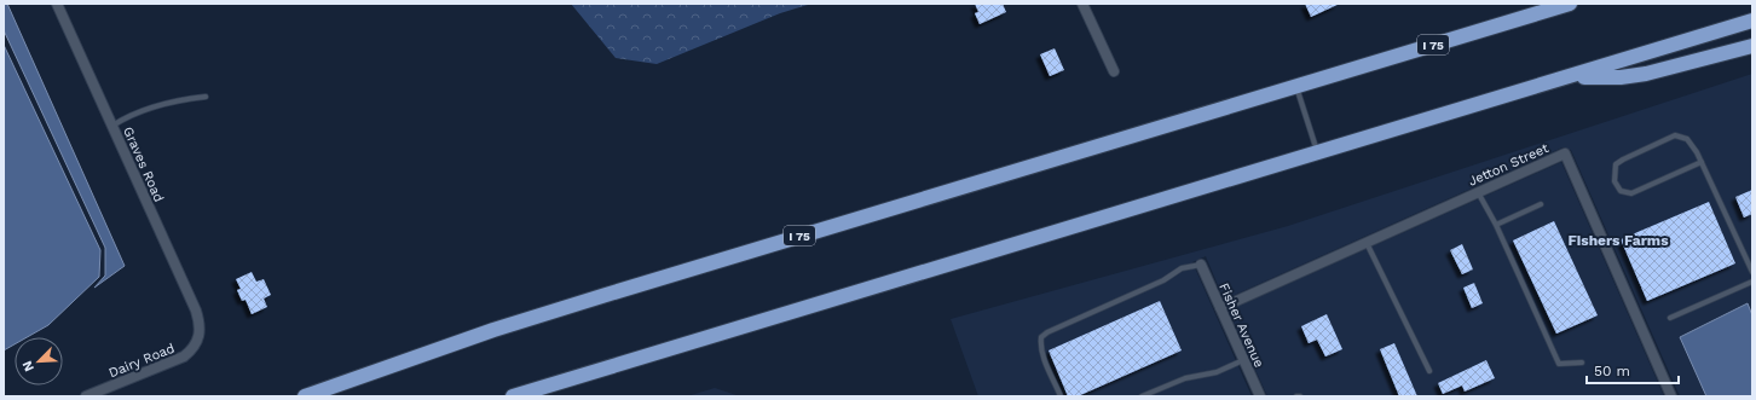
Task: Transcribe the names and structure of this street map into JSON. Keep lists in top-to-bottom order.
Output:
{
  "streets": {
    "highway": ["I 75"],
    "street": [
      "Graves Road",
      "Jetton Street",
      "Fisher Avenue",
      "Dairy Road"
    ]
  },
  "crossings": [
    ["Graves Road", "Dairy Road"],
    ["Jetton Street", "Fisher Avenue"]
  ],
  "districts": ["Fishers Farms"],
  "scale_bar": "50 m",
  "north": "bottom left"
}
